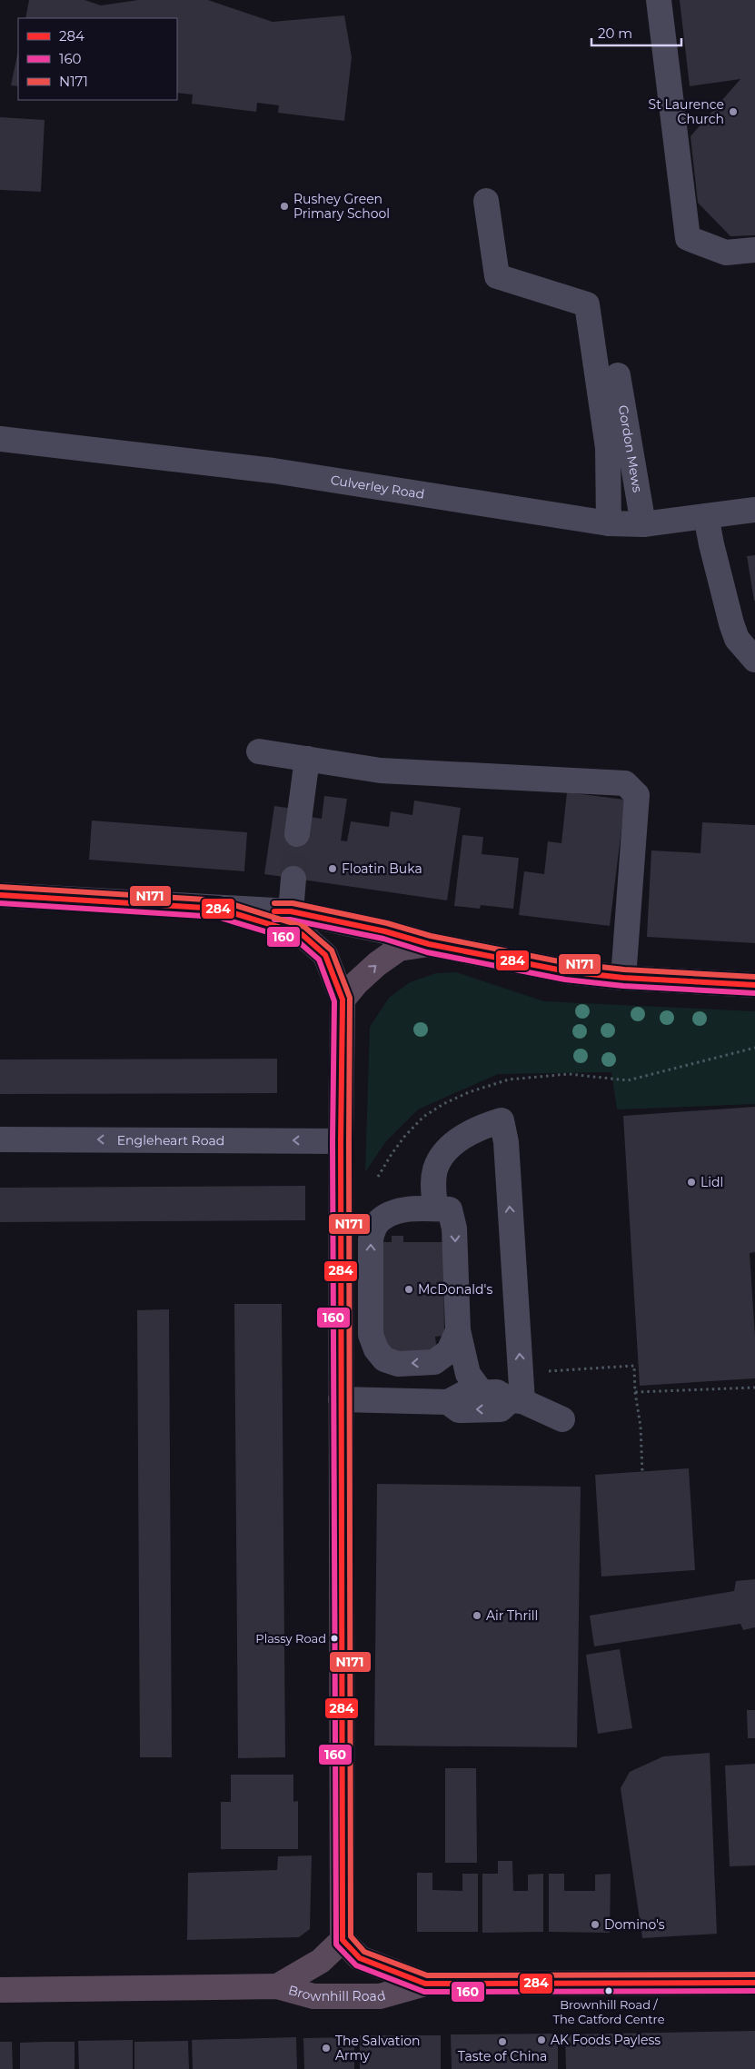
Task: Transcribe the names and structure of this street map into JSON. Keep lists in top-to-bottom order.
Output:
{
  "streets": {
    "highway": ["Brownhill Road"],
    "street": ["Gordon Mews", "Culverley Road", "Engleheart Road"]
  },
  "crossings": [
    ["Gordon Mews", "Culverley Road"]
  ],
  "one_way": ["Engleheart Road"],
  "places": [
    "St Laurence Church",
    "Rushey Green Primary School",
    "Floatin Buka",
    "Lidl",
    "McDonald's",
    "Air Thrill",
    "Plassy Road",
    "Domino's",
    "Brownhill Road / The Catford Centre",
    "AK Foods Payless",
    "Taste of China",
    "The Salvation Army"
  ],
  "lines": ["transit line N171", "transit line 284", "transit line 160"],
  "legend": ["284", "160", "N171"],
  "scale_bar": "20 m"
}
